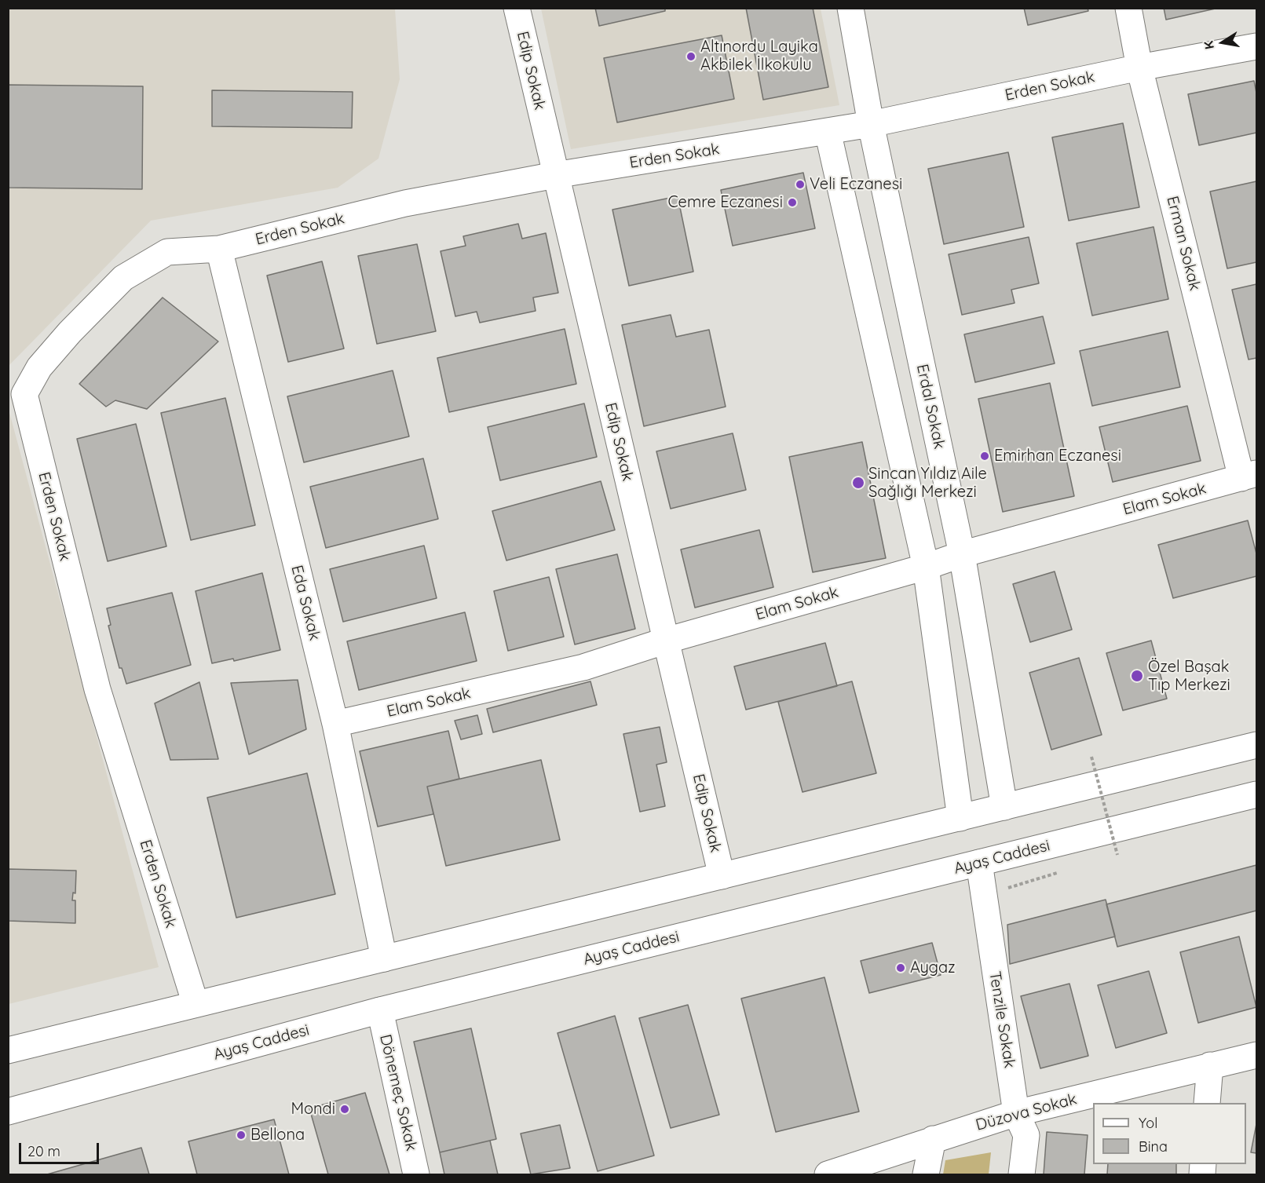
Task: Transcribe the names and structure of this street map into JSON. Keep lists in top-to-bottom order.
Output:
{
  "streets": {
    "street": [
      "Edip Sokak",
      "Erden Sokak",
      "Erman Sokak",
      "Erdal Sokak",
      "Elam Sokak",
      "Eda Sokak",
      "Ayaş Caddesi",
      "Tenzile Sokak",
      "Dönemeç Sokak",
      "Düzova Sokak"
    ]
  },
  "crossings": [
    ["Edip Sokak", "Erden Sokak"],
    ["Edip Sokak", "Elam Sokak"],
    ["Erden Sokak", "Erman Sokak"],
    ["Erden Sokak", "Erdal Sokak"],
    ["Erden Sokak", "Eda Sokak"],
    ["Erman Sokak", "Elam Sokak"],
    ["Erdal Sokak", "Elam Sokak"],
    ["Elam Sokak", "Eda Sokak"],
    ["Ayaş Caddesi", "Tenzile Sokak"],
    ["Ayaş Caddesi", "Dönemeç Sokak"],
    ["Tenzile Sokak", "Düzova Sokak"]
  ],
  "places": [
    "Altınordu Layika Akbilek İlkokulu",
    "Veli Eczanesi",
    "Cemre Eczanesi",
    "Emirhan Eczanesi",
    "Sincan Yıldız Aile Sağlığı Merkezi",
    "Özel Başak Tıp Merkezi",
    "Aygaz",
    "Mondi",
    "Bellona"
  ],
  "legend": ["Yol", "Bina"],
  "scale_bar": "20 m",
  "north": "left"
}
